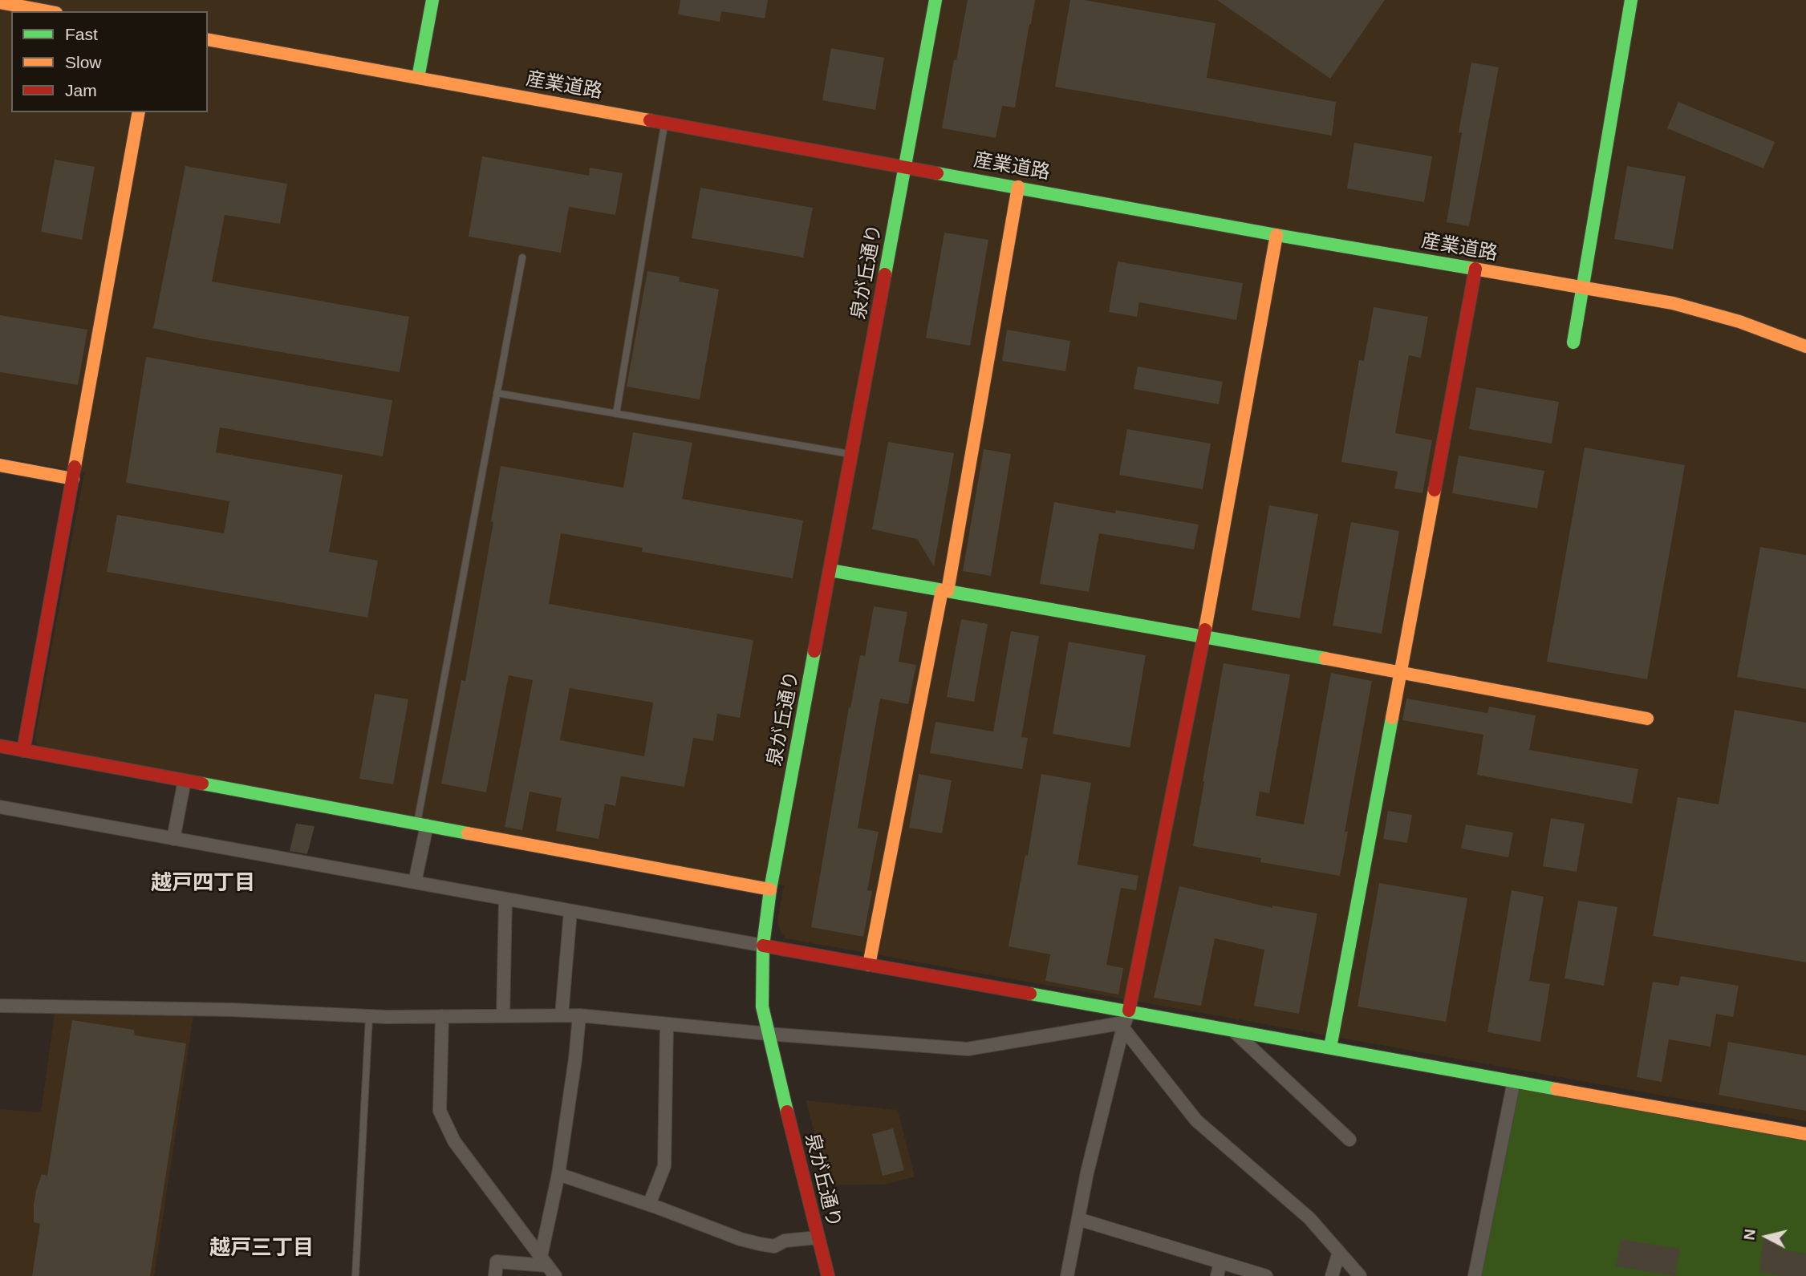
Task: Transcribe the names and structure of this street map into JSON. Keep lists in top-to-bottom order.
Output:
{
  "streets": {
    "street": ["産業道路", "泉が丘通り"]
  },
  "crossings": [
    ["産業道路", "泉が丘通り"]
  ],
  "districts": ["越戸四丁目", "越戸三丁目"],
  "legend": ["Fast", "Slow", "Jam"],
  "north": "left"
}
